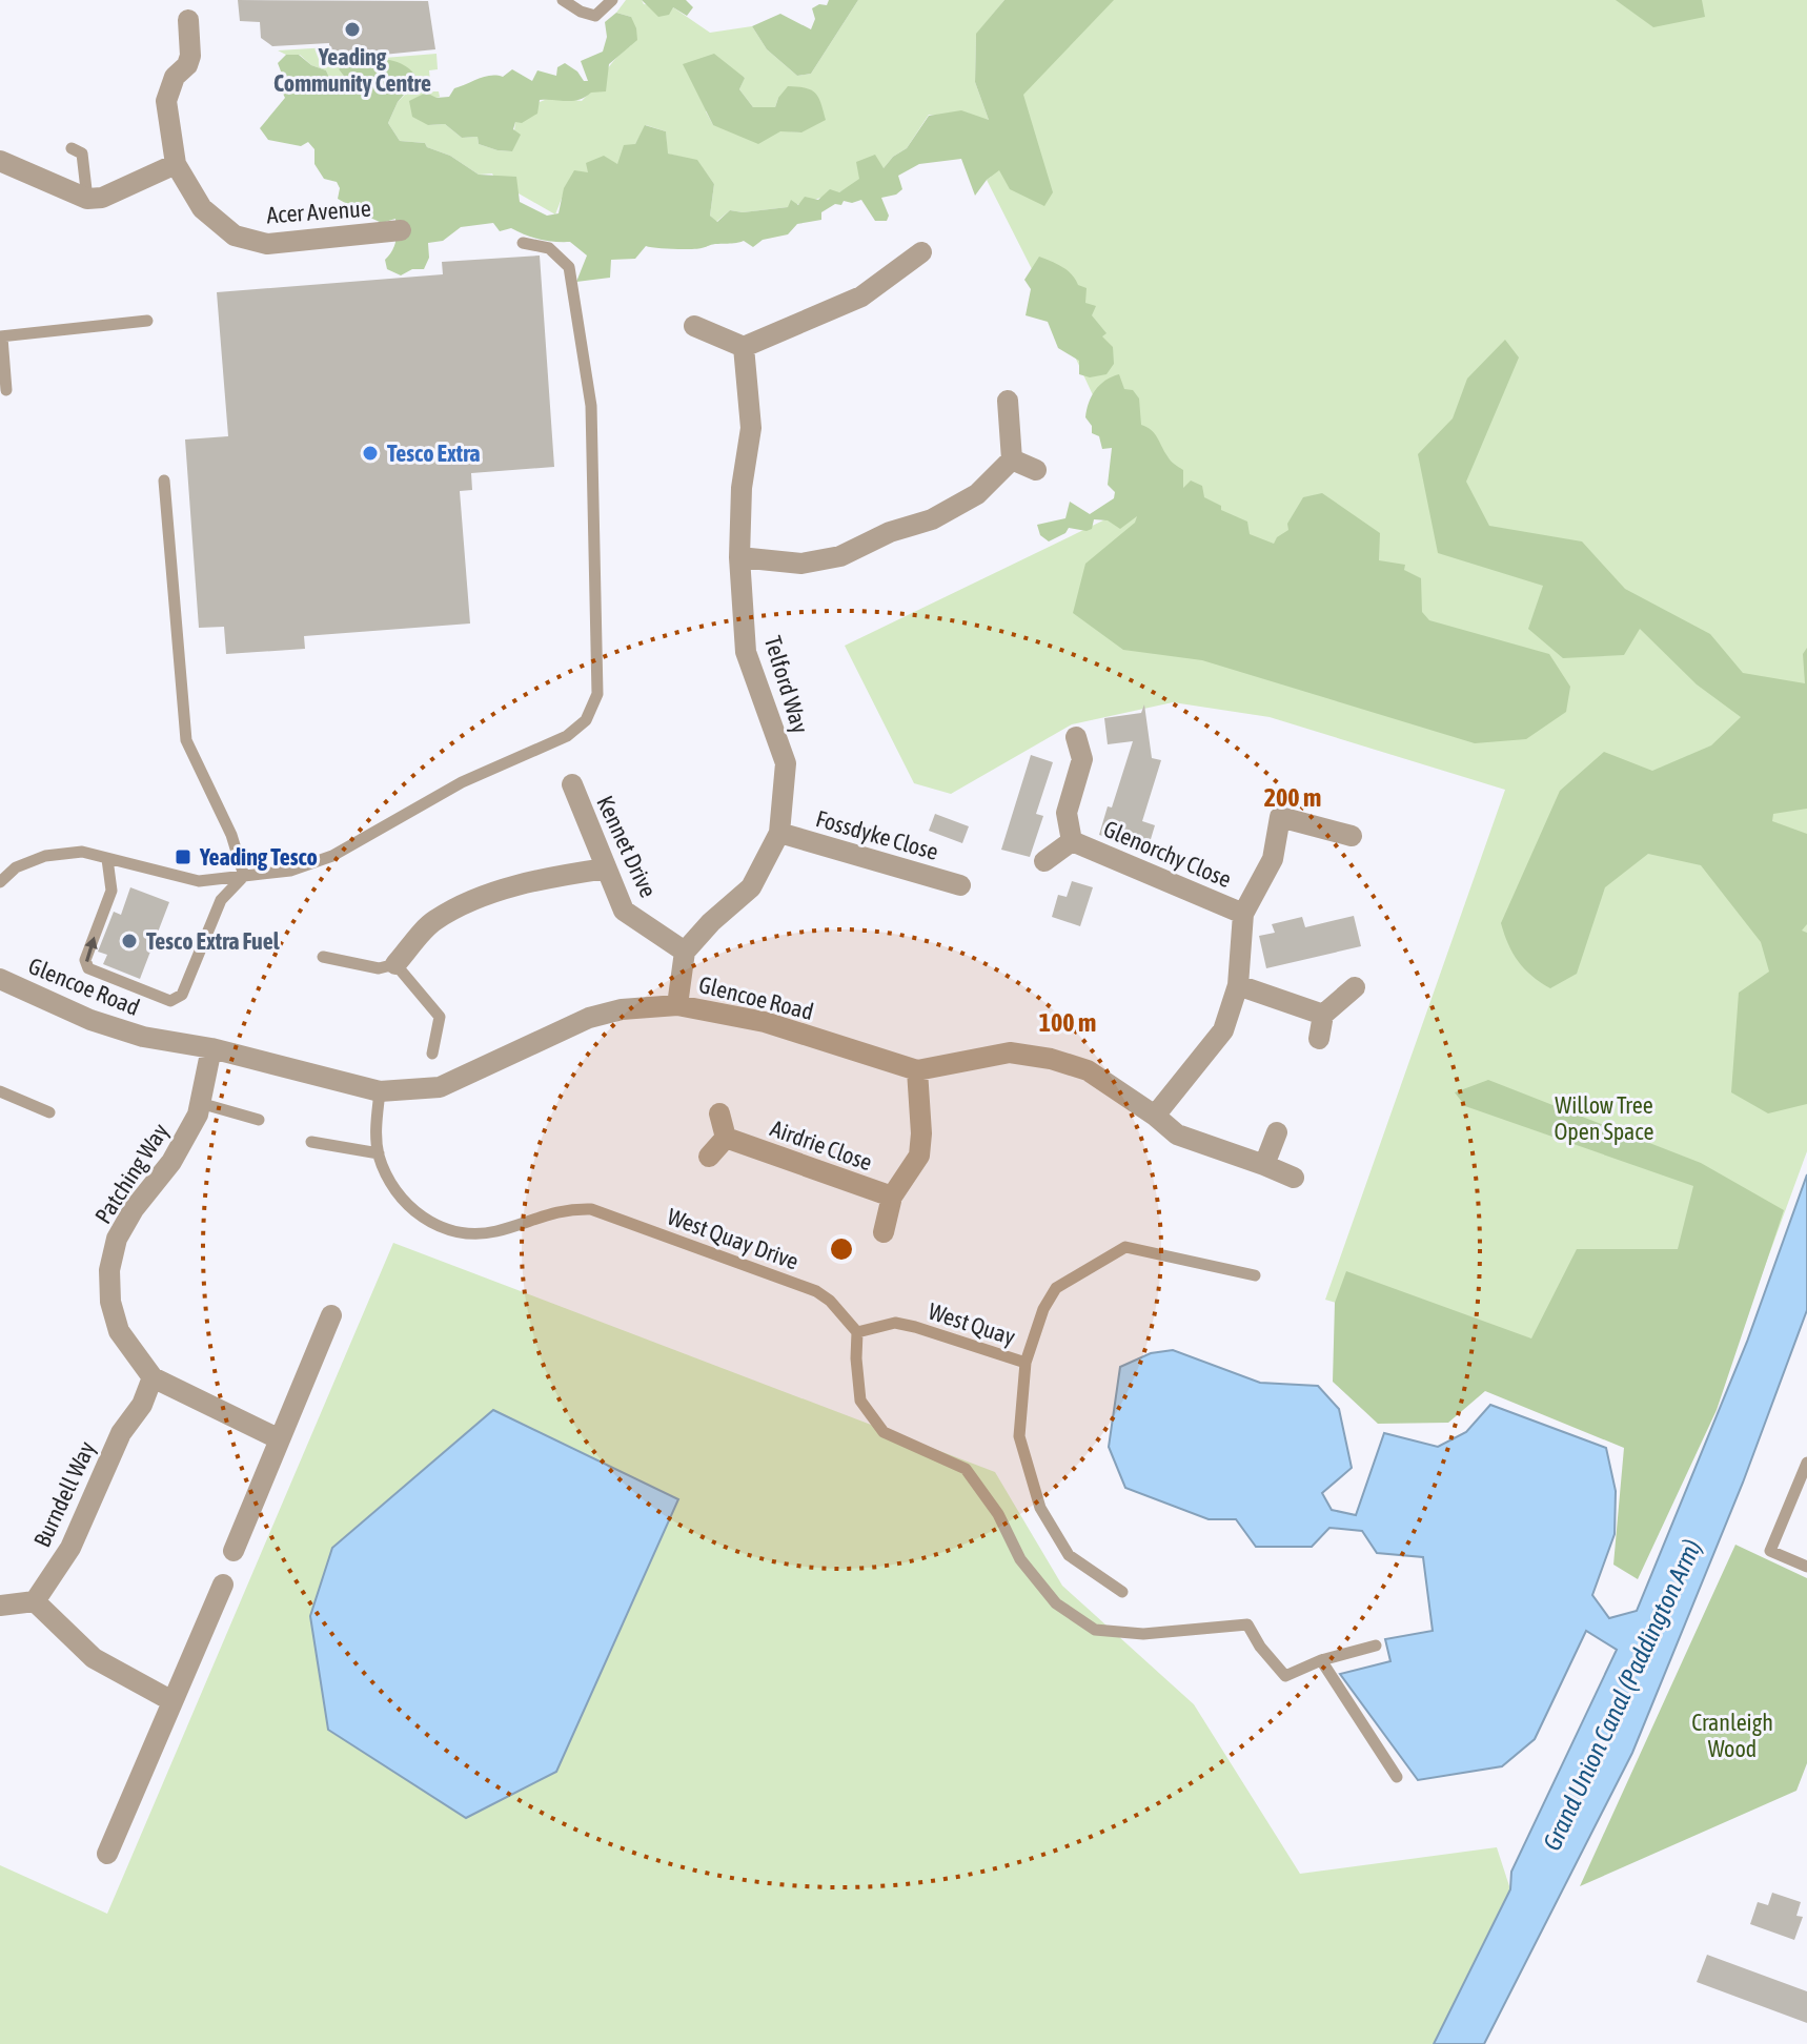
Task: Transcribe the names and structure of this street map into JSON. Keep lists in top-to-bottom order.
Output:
{
  "streets": {
    "street": [
      "Acer Avenue",
      "Telford Way",
      "Fossdyke Close",
      "Kennet Drive",
      "Glenorchy Close",
      "Glencoe Road",
      "Airdrie Close",
      "Patching Way",
      "Burndell Way"
    ],
    "lane": ["West Quay Drive", "West Quay"]
  },
  "crossings": [
    ["Telford Way", "Fossdyke Close"],
    ["Telford Way", "Kennet Drive"],
    ["Glencoe Road", "Airdrie Close"],
    ["Glencoe Road", "Patching Way"],
    ["Glencoe Road", "West Quay Drive"],
    ["Patching Way", "Burndell Way"],
    ["West Quay Drive", "West Quay"]
  ],
  "water": ["Grand Union Canal (Paddington Arm)"],
  "parks": ["Willow Tree Open Space", "Cranleigh Wood"],
  "places": {
    "other": ["Yeading Community Centre", "Tesco Extra", "Tesco Extra Fuel"],
    "transit": ["Yeading Tesco"]
  },
  "rings": ["200 m", "100 m"]
}
